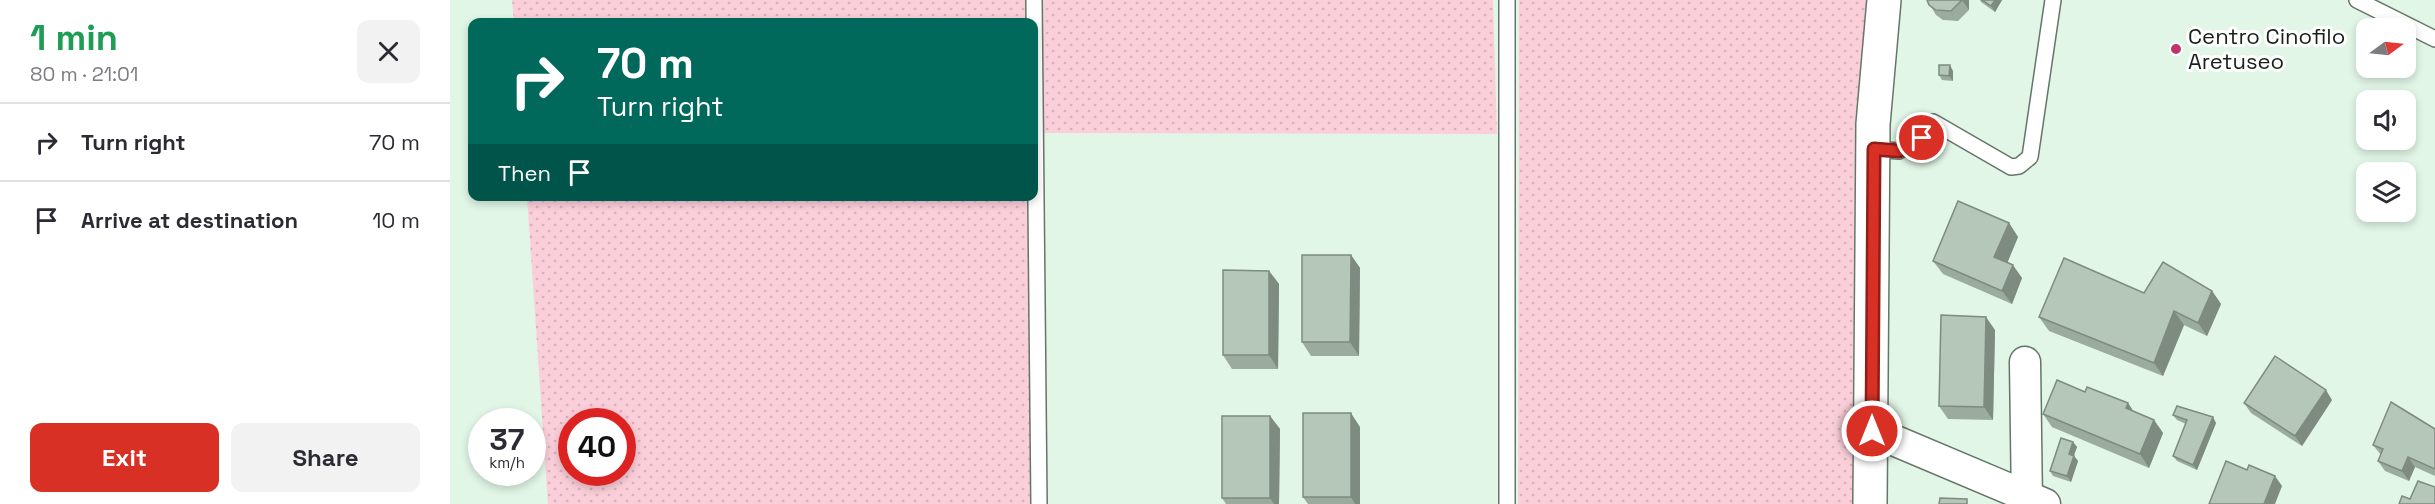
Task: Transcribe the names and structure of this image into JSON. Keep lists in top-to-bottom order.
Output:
{
  "places": ["Centro Cinofilo Aretuseo"],
  "north": "right",
  "page": {
    "heading": ["1 min", "80 m · 21:01"],
    "turn": ["70 m", "Turn right"],
    "list": [
      {
        "name": "Turn right",
        "value": "70 m"
      },
      {
        "name": "Arrive at destination",
        "value": "10 m"
      }
    ],
    "then": "Then",
    "speed": "37 km/h",
    "limit": "40",
    "buttons": ["Exit", "Share"]
  }
}
